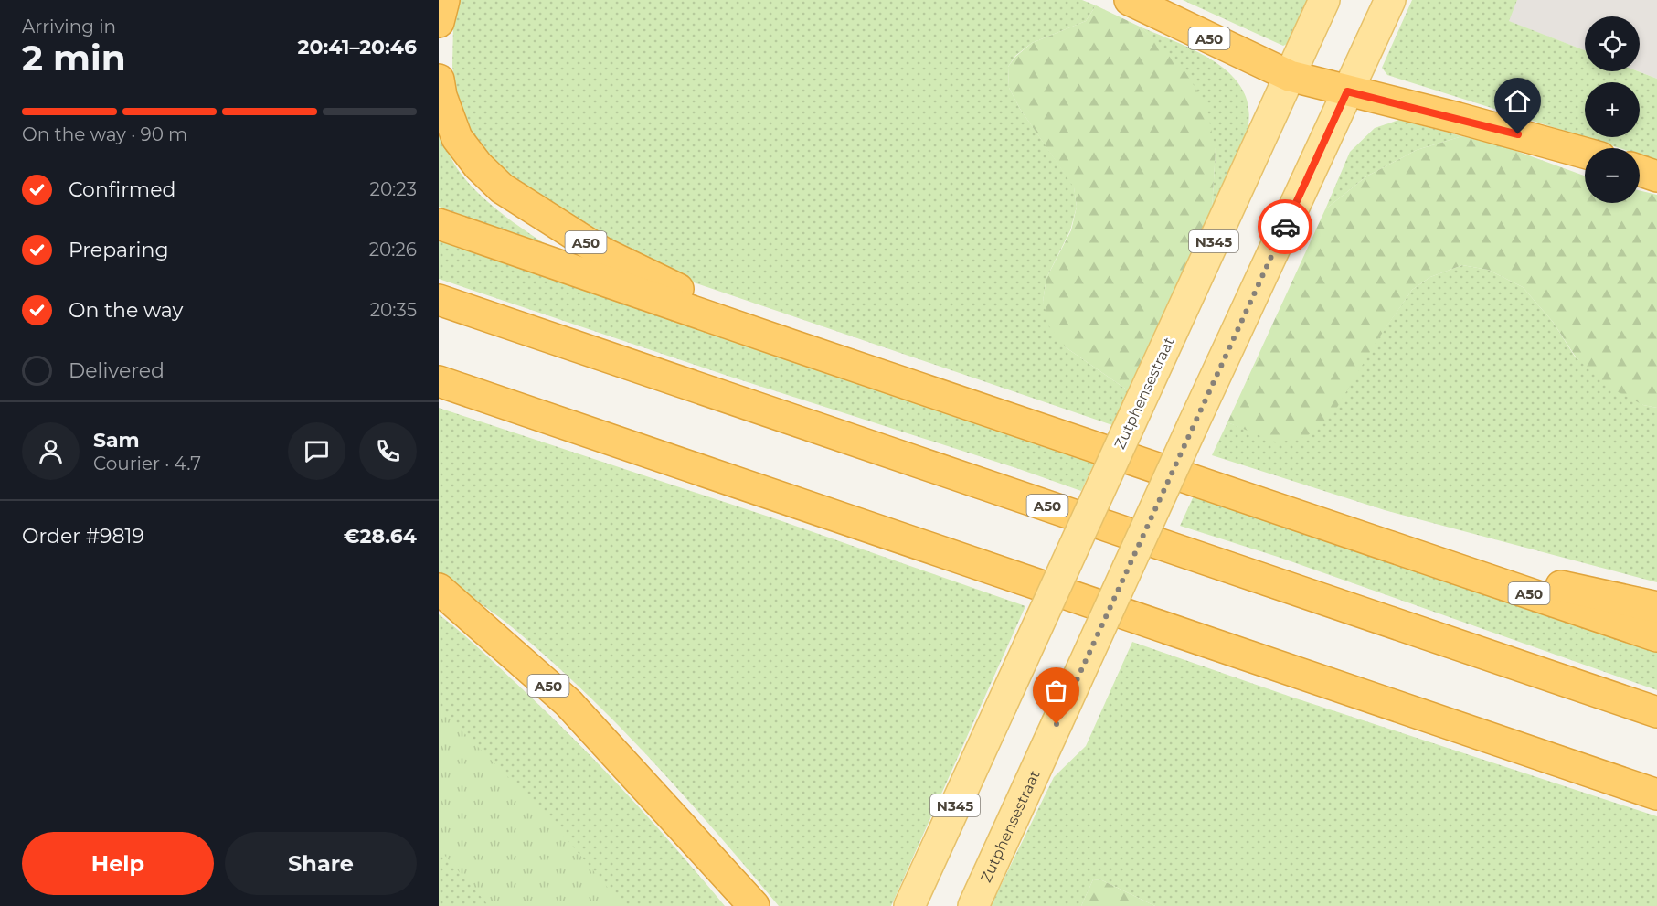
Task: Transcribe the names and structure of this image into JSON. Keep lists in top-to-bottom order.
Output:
{
  "streets": {
    "highway": ["A50"],
    "main road": ["N345", "Zutphensestraat"]
  },
  "crossings": [
    ["A50", "Zutphensestraat"]
  ],
  "page": {
    "heading": ["2 min", "Arriving in", "20:41–20:46"],
    "panel": [
      "Sam",
      "Courier · 4.7",
      "Order #9819",
      "€28.64"
    ],
    "map_buttons": ["+", "−"],
    "bar": "On the way · 90 m",
    "list": [
      ["Confirmed", "20:23"],
      ["Preparing", "20:26"],
      ["On the way", "20:35"],
      "Delivered"
    ],
    "buttons": ["Help", "Share"]
  }
}
